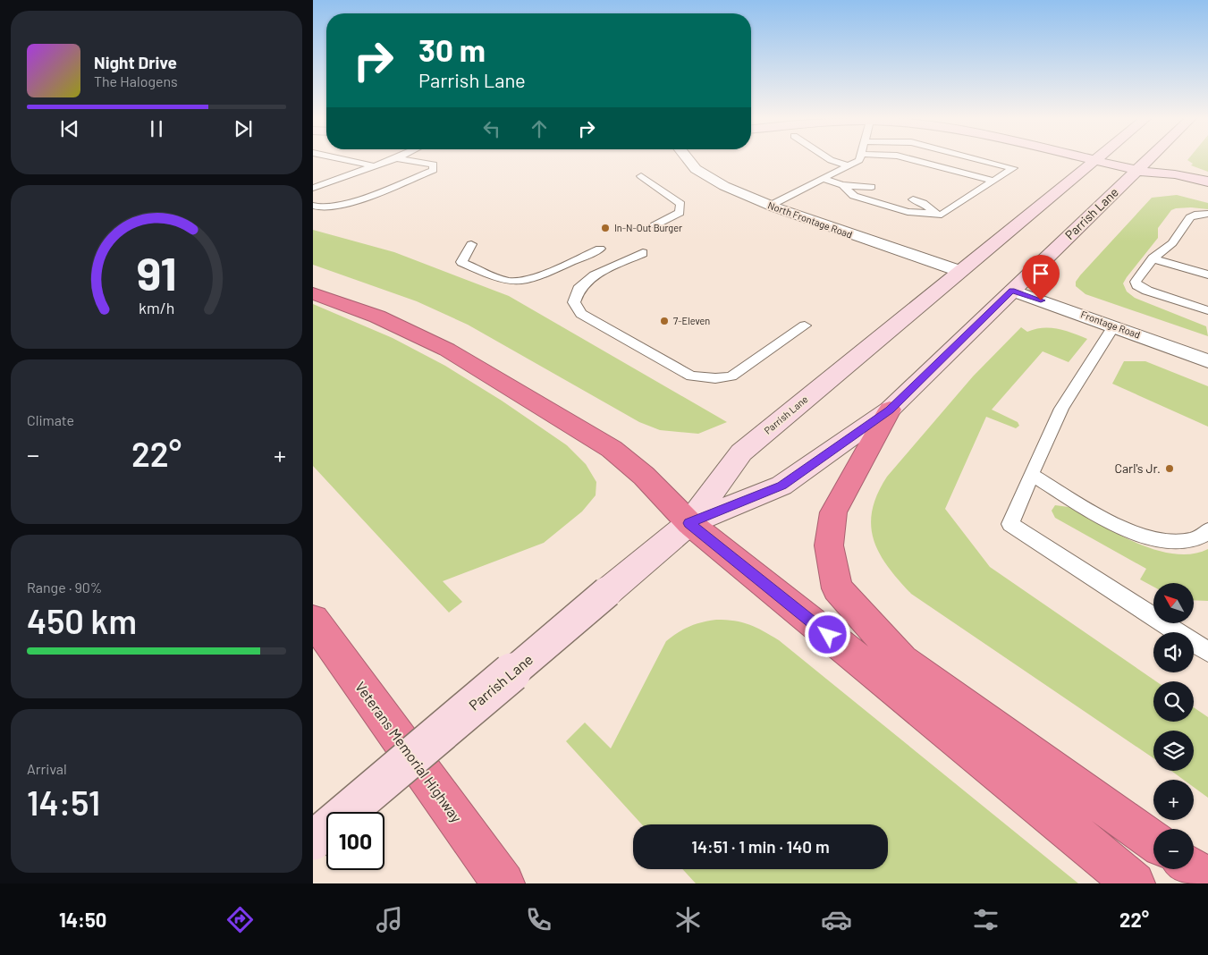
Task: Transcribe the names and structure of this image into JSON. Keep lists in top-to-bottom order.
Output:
{
  "streets": {
    "highway": ["Veterans Memorial Highway"],
    "main road": ["Parrish Lane"],
    "street": ["North Frontage Road", "Frontage Road"]
  },
  "crossings": [
    ["Parrish Lane", "North Frontage Road"],
    ["Parrish Lane", "Frontage Road"]
  ],
  "places": ["In-N-Out Burger", "7-Eleven", "Carl's Jr."],
  "north": "top left",
  "page": {
    "turn": ["30 m", "Parrish Lane"],
    "song": ["Night Drive", "The Halogens"],
    "tile": [
      "Climate",
      ["Range · 90%", "450 km"],
      ["Arrival", "14:51"]
    ],
    "heat": ["−", "22°", "+"],
    "map_buttons": ["+", "−"],
    "limit": "100",
    "trip": "14:51 · 1 min · 140 m",
    "tabs": ["14:50", "22°"],
    "gauge": ["91", "km/h"]
  }
}
